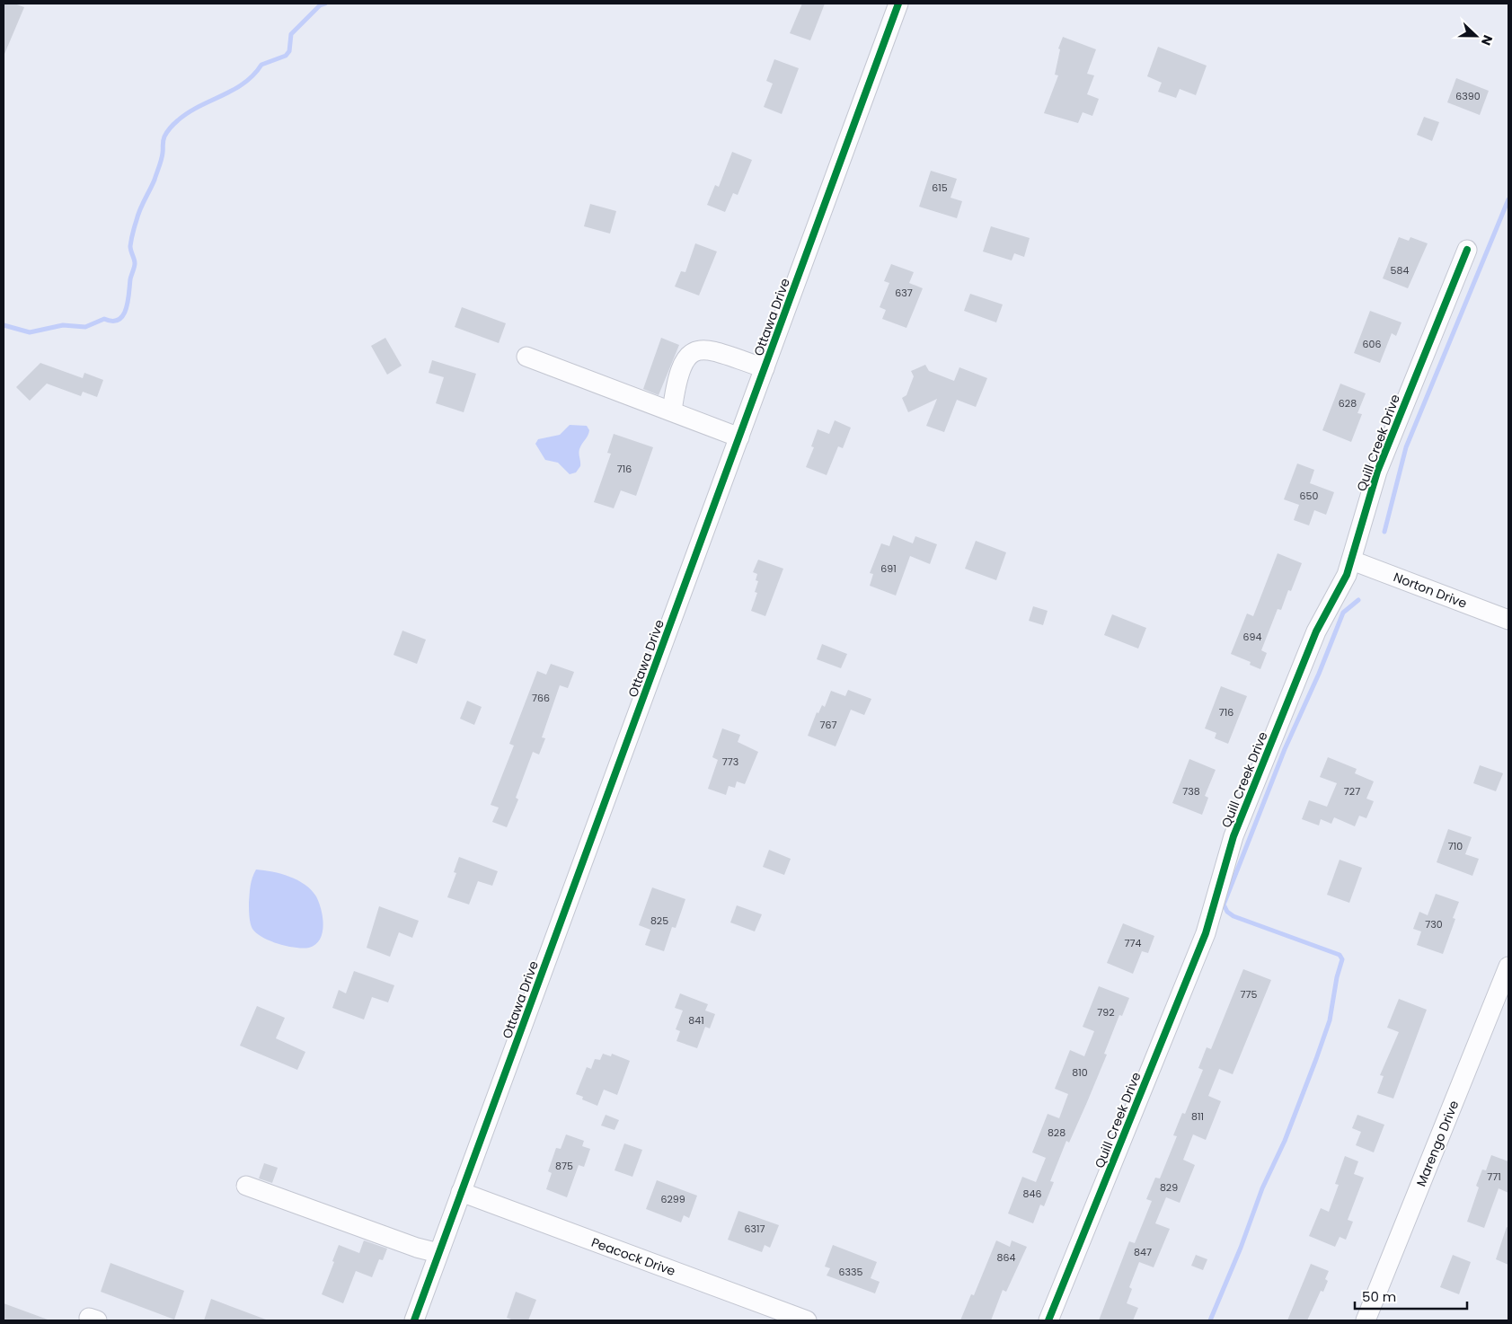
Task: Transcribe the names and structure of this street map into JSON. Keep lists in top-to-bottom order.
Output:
{
  "streets": {
    "street": [
      "Ottawa Drive",
      "Quill Creek Drive",
      "Norton Drive",
      "Marengo Drive",
      "Peacock Drive"
    ]
  },
  "crossings": [
    ["Ottawa Drive", "Peacock Drive"],
    ["Quill Creek Drive", "Norton Drive"]
  ],
  "house_numbers": [
    "6390",
    "615",
    "584",
    "637",
    "606",
    "628",
    "716",
    "650",
    "691",
    "694",
    "766",
    "716",
    "767",
    "773",
    "738",
    "727",
    "710",
    "825",
    "730",
    "774",
    "775",
    "792",
    "841",
    "810",
    "811",
    "828",
    "875",
    "771",
    "829",
    "846",
    "6299",
    "6317",
    "847",
    "864",
    "6335"
  ],
  "scale_bar": "50 m",
  "north": "right"
}
